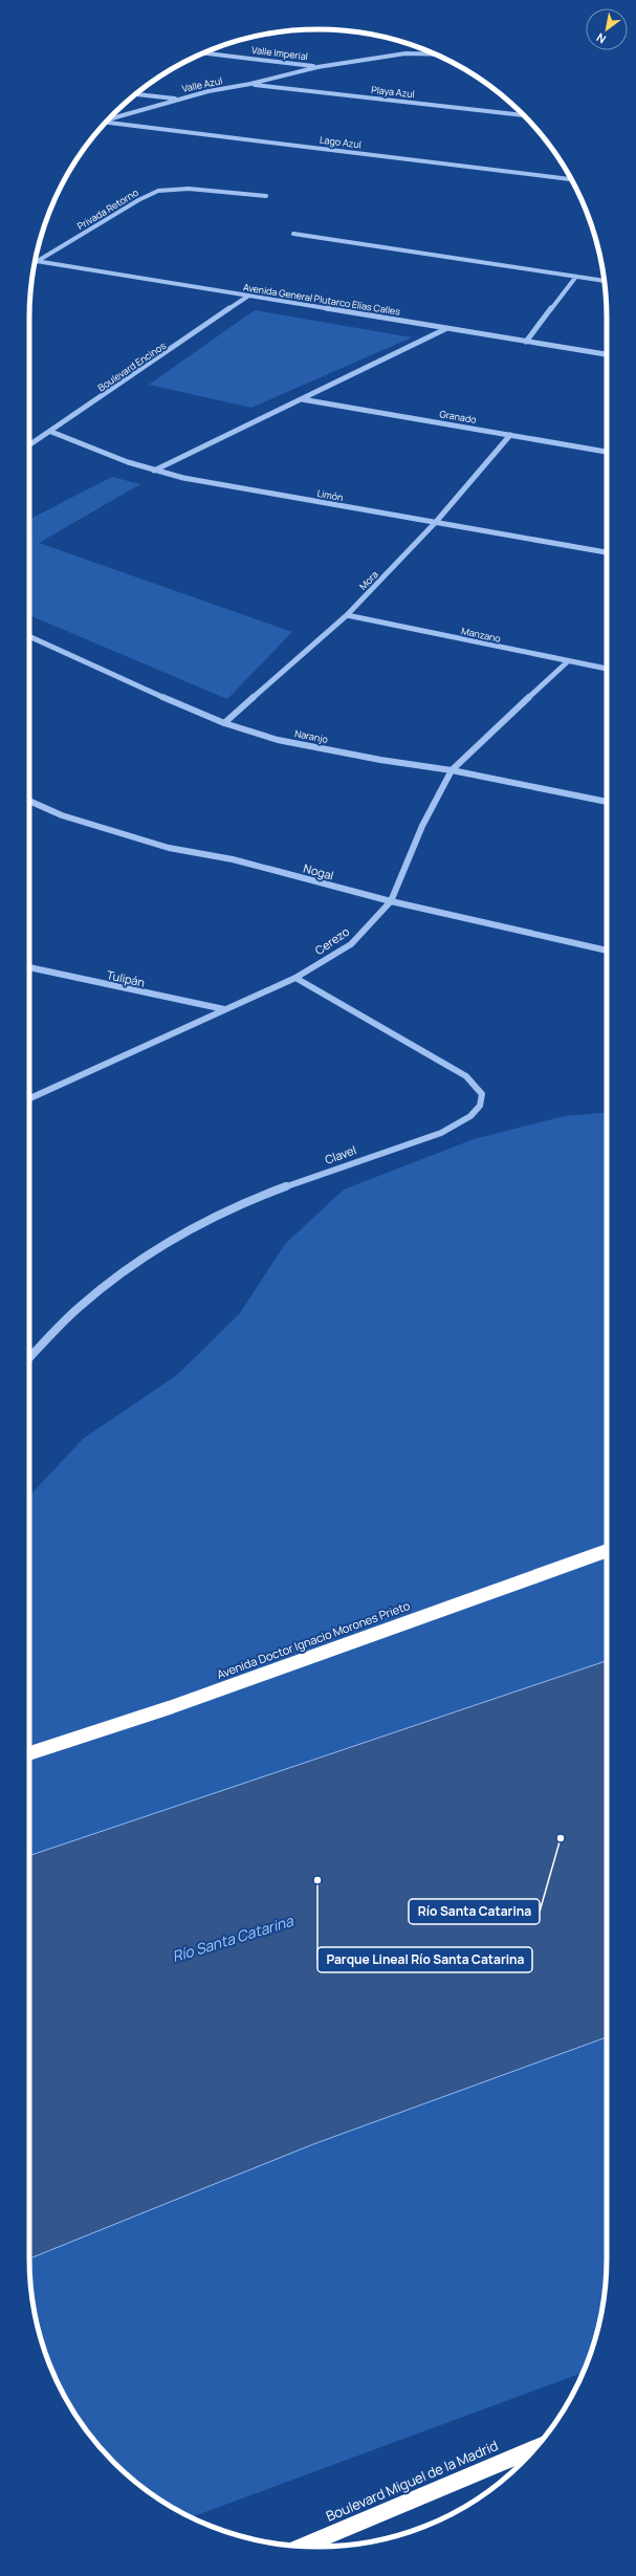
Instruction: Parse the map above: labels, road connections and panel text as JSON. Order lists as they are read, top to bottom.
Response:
{
  "streets": {
    "highway": ["Avenida Doctor Ignacio Morones Prieto", "Boulevard Miguel de la Madrid"],
    "street": [
      "Valle Imperial",
      "Valle Azul",
      "Playa Azul",
      "Lago Azul",
      "Privada Retorno",
      "Avenida General Plutarco Elías Calles",
      "Boulevard Encinos",
      "Granado",
      "Limón",
      "Mora",
      "Manzano",
      "Naranjo",
      "Nogal",
      "Cerezo",
      "Tulipán",
      "Clavel"
    ]
  },
  "crossings": [
    ["Valle Imperial", "Valle Azul"],
    ["Valle Azul", "Playa Azul"],
    ["Privada Retorno", "Avenida General Plutarco Elías Calles"],
    ["Avenida General Plutarco Elías Calles", "Boulevard Encinos"],
    ["Boulevard Encinos", "Limón"],
    ["Granado", "Mora"],
    ["Limón", "Mora"],
    ["Mora", "Manzano"],
    ["Mora", "Naranjo"],
    ["Manzano", "Cerezo"],
    ["Naranjo", "Cerezo"],
    ["Nogal", "Cerezo"],
    ["Cerezo", "Tulipán"],
    ["Cerezo", "Clavel"]
  ],
  "water": ["Río Santa Catarina"],
  "places": ["Río Santa Catarina", "Parque Lineal Río Santa Catarina"],
  "north": "bottom left"
}
